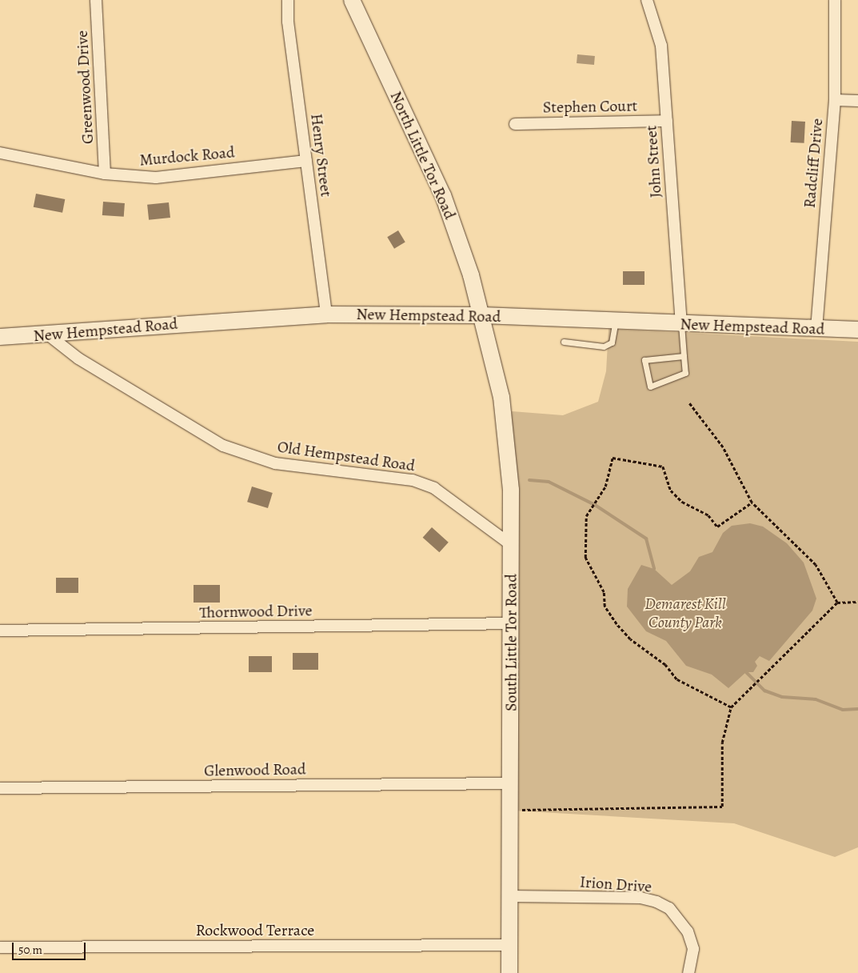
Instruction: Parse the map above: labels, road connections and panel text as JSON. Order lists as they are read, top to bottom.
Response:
{
  "streets": {
    "street": [
      "Greenwood Drive",
      "Stephen Court",
      "Henry Street",
      "North Little Tor Road",
      "Murdock Road",
      "John Street",
      "Radcliff Drive",
      "New Hempstead Road",
      "Old Hempstead Road",
      "Thornwood Drive",
      "South Little Tor Road",
      "Glenwood Road",
      "Irion Drive",
      "Rockwood Terrace"
    ]
  },
  "crossings": [
    ["Greenwood Drive", "Murdock Road"],
    ["Stephen Court", "John Street"],
    ["Henry Street", "Murdock Road"],
    ["Henry Street", "New Hempstead Road"],
    ["North Little Tor Road", "New Hempstead Road"],
    ["North Little Tor Road", "South Little Tor Road"],
    ["John Street", "New Hempstead Road"],
    ["Radcliff Drive", "New Hempstead Road"],
    ["New Hempstead Road", "Old Hempstead Road"],
    ["New Hempstead Road", "South Little Tor Road"],
    ["Old Hempstead Road", "South Little Tor Road"],
    ["Thornwood Drive", "South Little Tor Road"],
    ["South Little Tor Road", "Glenwood Road"],
    ["South Little Tor Road", "Irion Drive"],
    ["South Little Tor Road", "Rockwood Terrace"]
  ],
  "parks": ["Demarest Kill County Park"],
  "scale_bar": "50 m"
}
